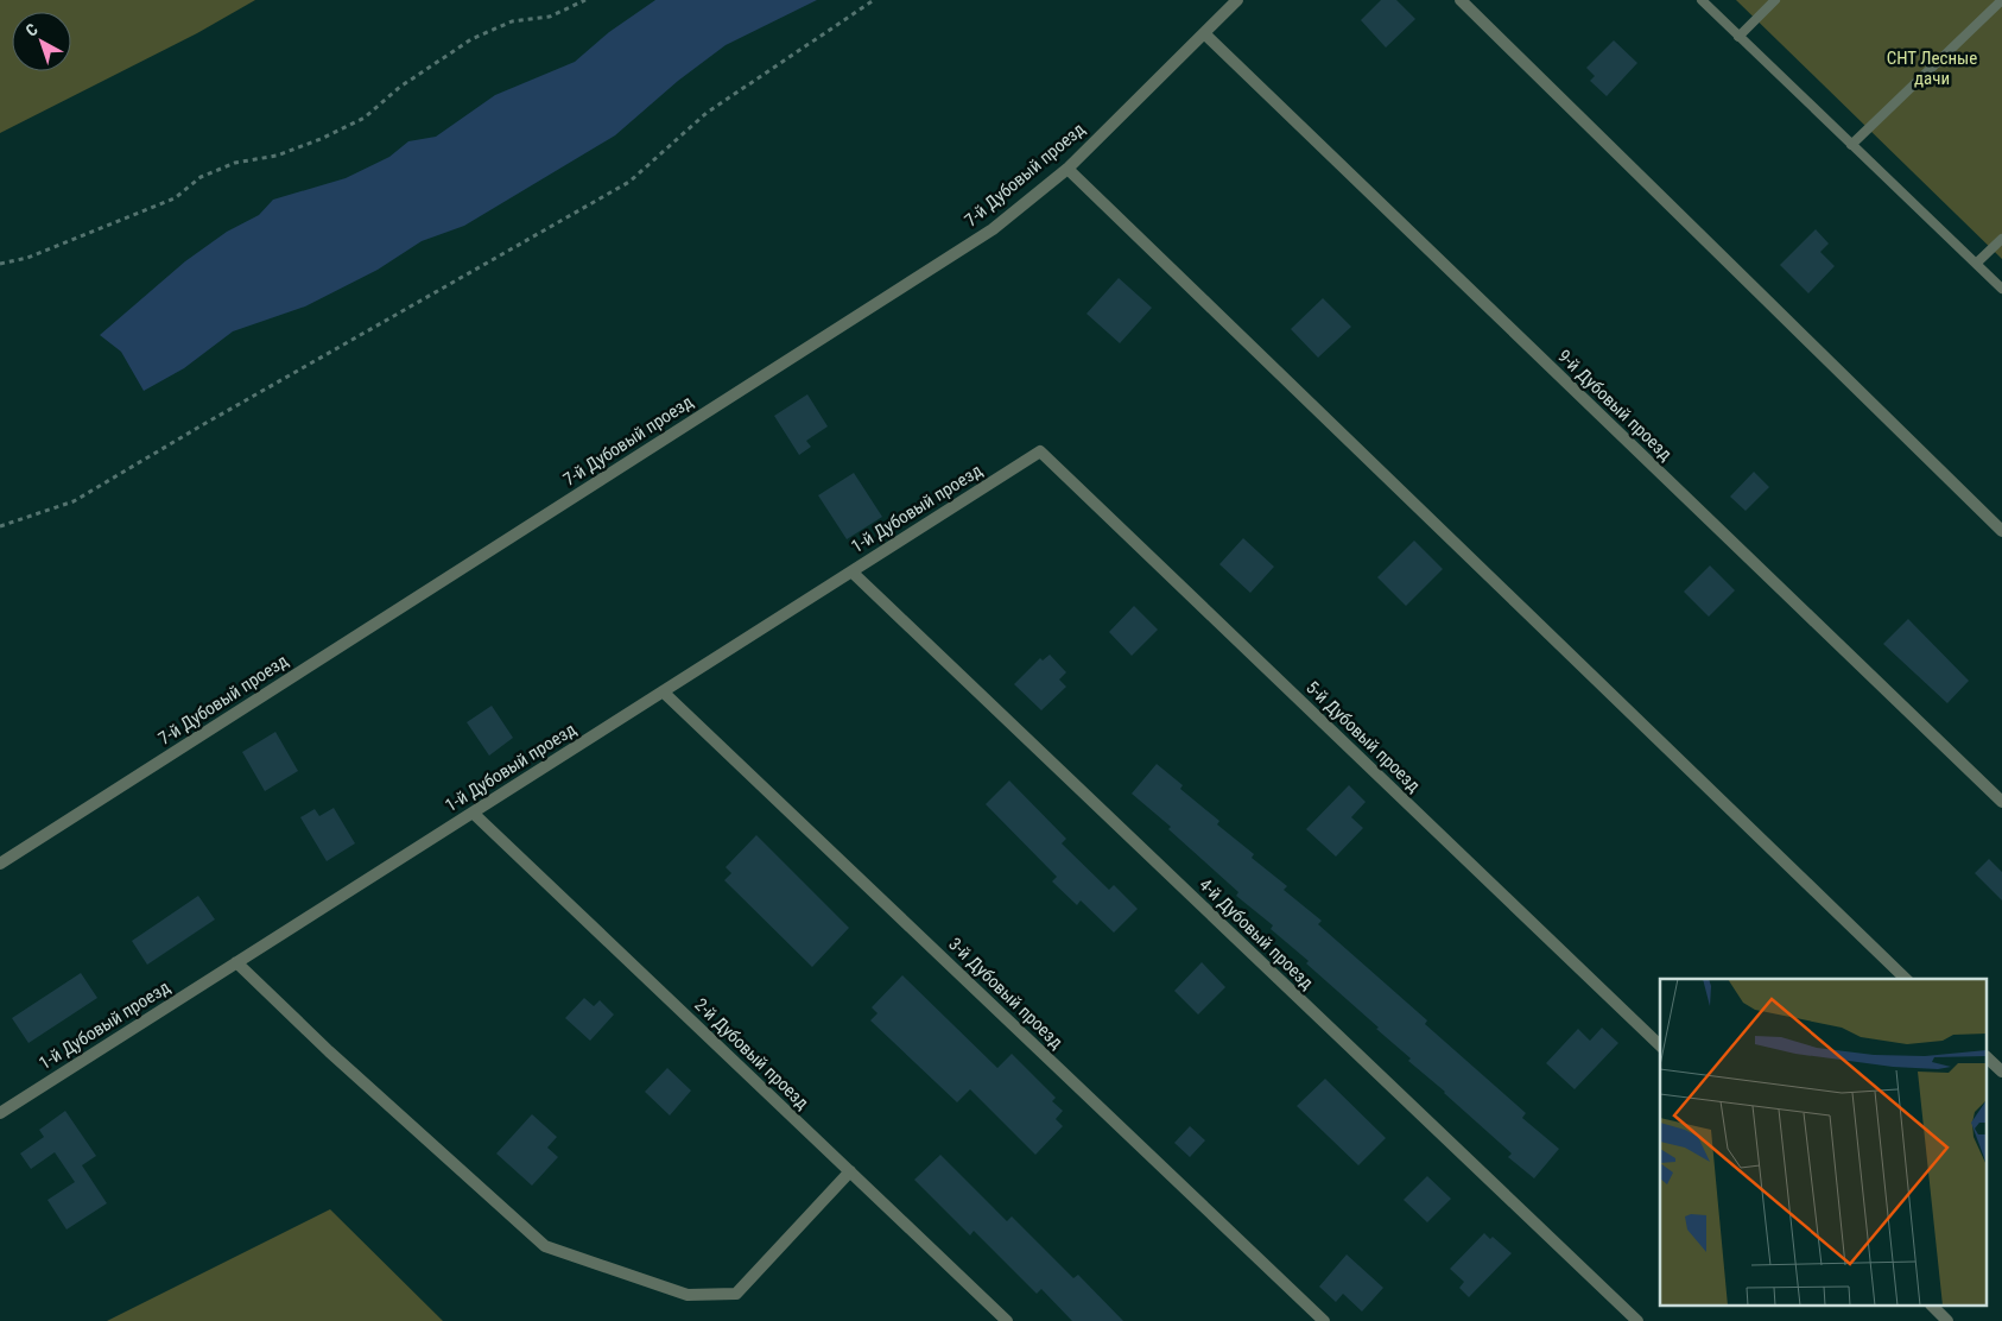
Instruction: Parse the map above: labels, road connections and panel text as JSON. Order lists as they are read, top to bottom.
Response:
{
  "streets": {
    "street": [
      "7-й Дубовый проезд",
      "9-й Дубовый проезд",
      "1-й Дубовый проезд",
      "5-й Дубовый проезд",
      "4-й Дубовый проезд",
      "3-й Дубовый проезд",
      "2-й Дубовый проезд"
    ]
  },
  "crossings": [
    ["7-й Дубовый проезд", "9-й Дубовый проезд"],
    ["1-й Дубовый проезд", "5-й Дубовый проезд"],
    ["1-й Дубовый проезд", "4-й Дубовый проезд"],
    ["1-й Дубовый проезд", "3-й Дубовый проезд"],
    ["1-й Дубовый проезд", "2-й Дубовый проезд"]
  ],
  "parks": ["СНТ Лесные дачи"],
  "north": "top left"
}
